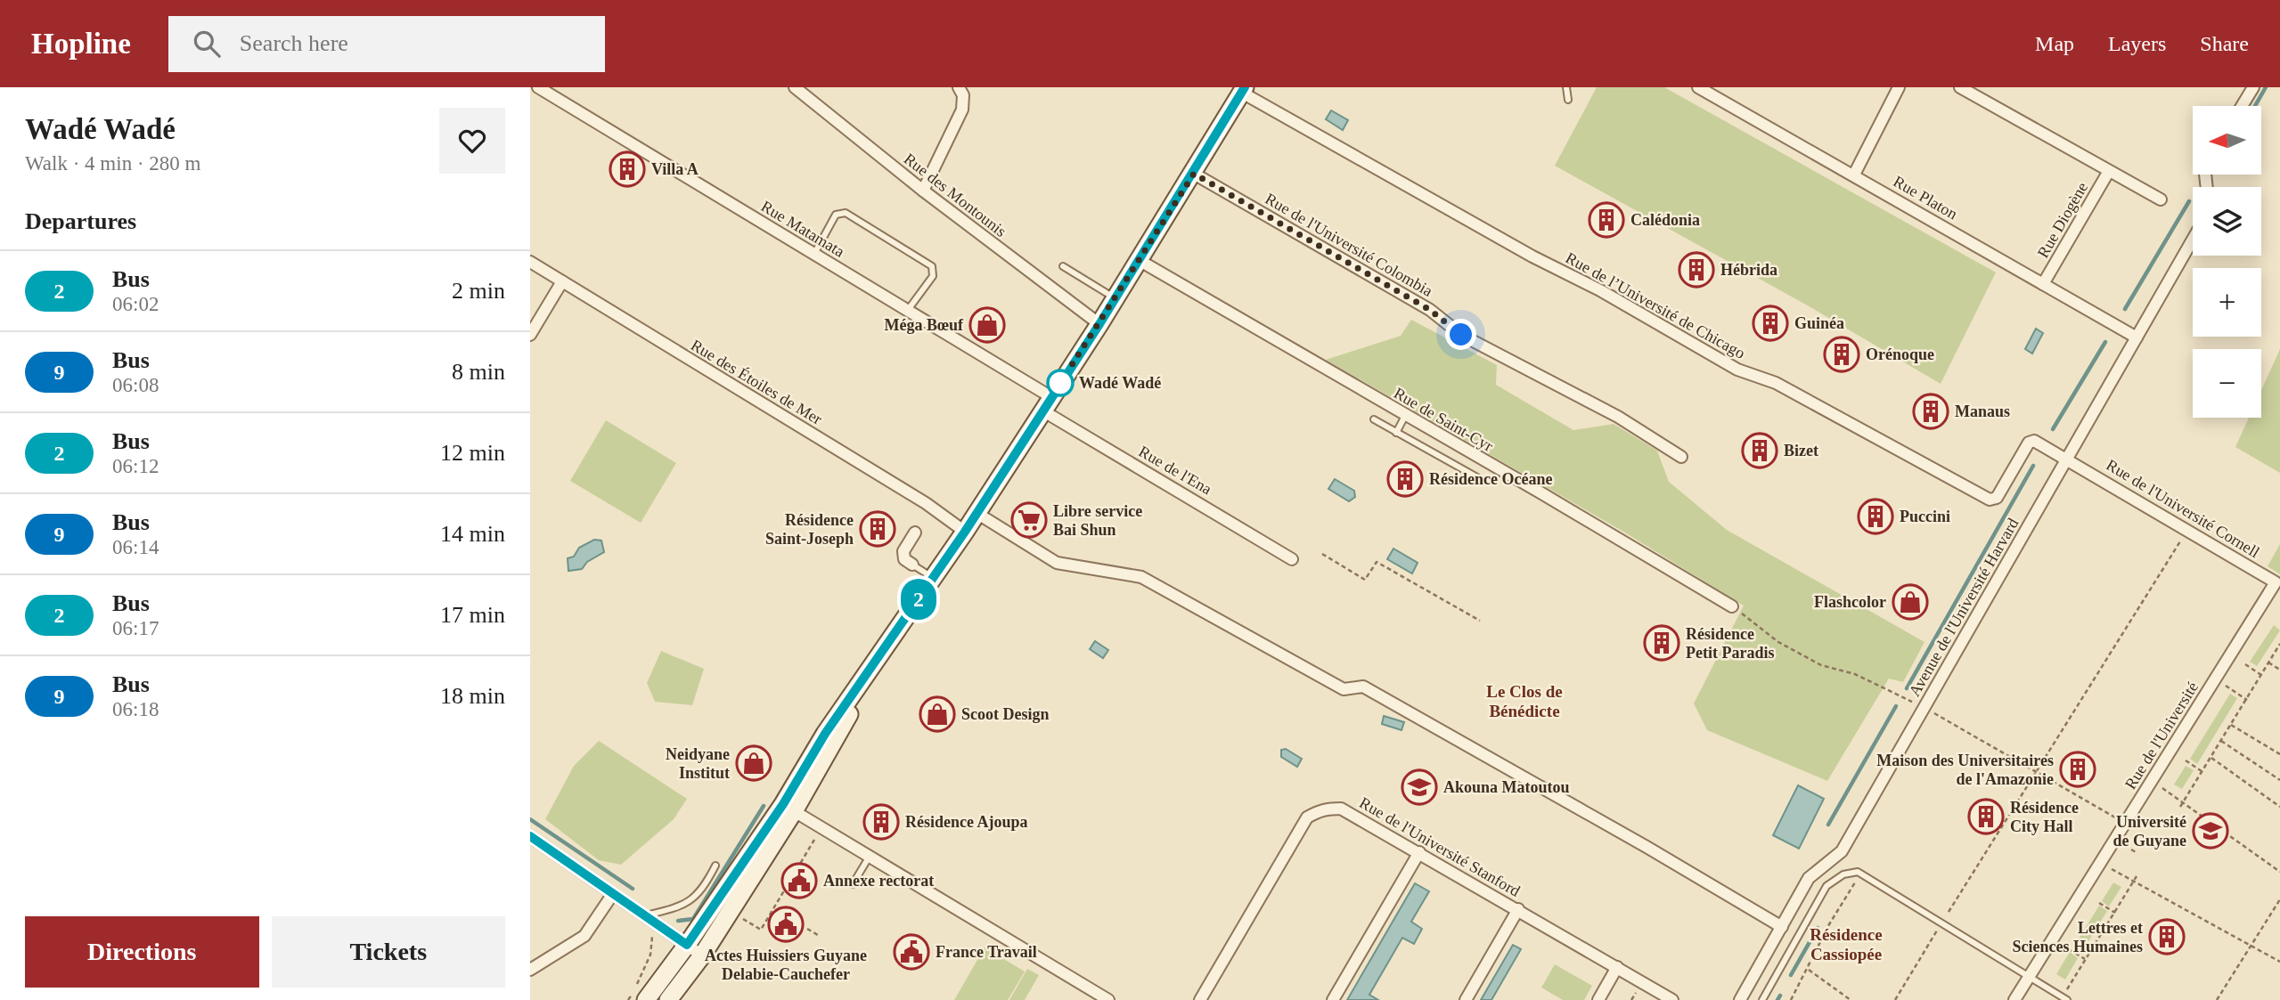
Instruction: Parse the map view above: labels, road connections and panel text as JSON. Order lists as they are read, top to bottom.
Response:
{
  "streets": {
    "street": [
      "Rue des Montounis",
      "Rue Platon",
      "Rue Diogène",
      "Rue Matamata",
      "Rue de l'Université Colombia",
      "Rue de l’Université de Chicago",
      "Rue des Étoiles de Mer",
      "Rue de Saint-Cyr",
      "Rue de l'Ena",
      "Rue de l'Université Cornell",
      "Avenue de l'Université Harvard",
      "Rue de l'Université",
      "Rue de l'Université Stanford"
    ]
  },
  "crossings": [
    ["Rue Platon", "Rue Diogène"],
    ["Rue Platon", "Avenue de l'Université Harvard"],
    ["Rue Matamata", "Rue de l'Ena"],
    ["Rue de l’Université de Chicago", "Rue de l'Université Cornell"],
    ["Rue de l’Université de Chicago", "Avenue de l'Université Harvard"],
    ["Rue de l'Université Cornell", "Avenue de l'Université Harvard"],
    ["Rue de l'Université Cornell", "Rue de l'Université"]
  ],
  "districts": ["Le Clos de Bénédicte", "Résidence Cassiopée"],
  "places": {
    "building": [
      "Villa A",
      "Calédonia",
      "Hébrida",
      "Guinéa",
      "Orénoque",
      "Manaus",
      "Bizet",
      "Résidence Océane",
      "Puccini",
      "Résidence Saint-Joseph",
      "Résidence Petit Paradis",
      "Maison des Universitaires de l'Amazonie",
      "Résidence City Hall",
      "Résidence Ajoupa",
      "Lettres et Sciences Humaines"
    ],
    "shop": [
      "Méga Bœuf",
      "Flashcolor",
      "Scoot Design",
      "Neidyane Institut"
    ],
    "other": ["Wadé Wadé"],
    "supermarket": ["Libre service Bai Shun"],
    "school or university": ["Akouna Matoutou", "Université de Guyane"],
    "public building": ["Annexe rectorat", "Actes Huissiers Guyane Delabie-Cauchefer", "France Travail"]
  },
  "lines": ["bus line 2"],
  "north": "left",
  "page": {
    "header": "Hopline",
    "search": "Search here",
    "nav": ["Map", "Layers", "Share"],
    "heading": [
      ["Wadé Wadé", "Walk · 4 min · 280 m"],
      "Departures"
    ],
    "on_map": "2",
    "map_buttons": ["+", "−"],
    "list": [
      {
        "mark": "2",
        "name": "Bus",
        "note": "06:02",
        "value": "2 min"
      },
      {
        "mark": "9",
        "name": "Bus",
        "note": "06:08",
        "value": "8 min"
      },
      {
        "mark": "2",
        "name": "Bus",
        "note": "06:12",
        "value": "12 min"
      },
      {
        "mark": "9",
        "name": "Bus",
        "note": "06:14",
        "value": "14 min"
      },
      {
        "mark": "2",
        "name": "Bus",
        "note": "06:17",
        "value": "17 min"
      },
      {
        "mark": "9",
        "name": "Bus",
        "note": "06:18",
        "value": "18 min"
      }
    ],
    "buttons": ["Directions", "Tickets"]
  }
}
